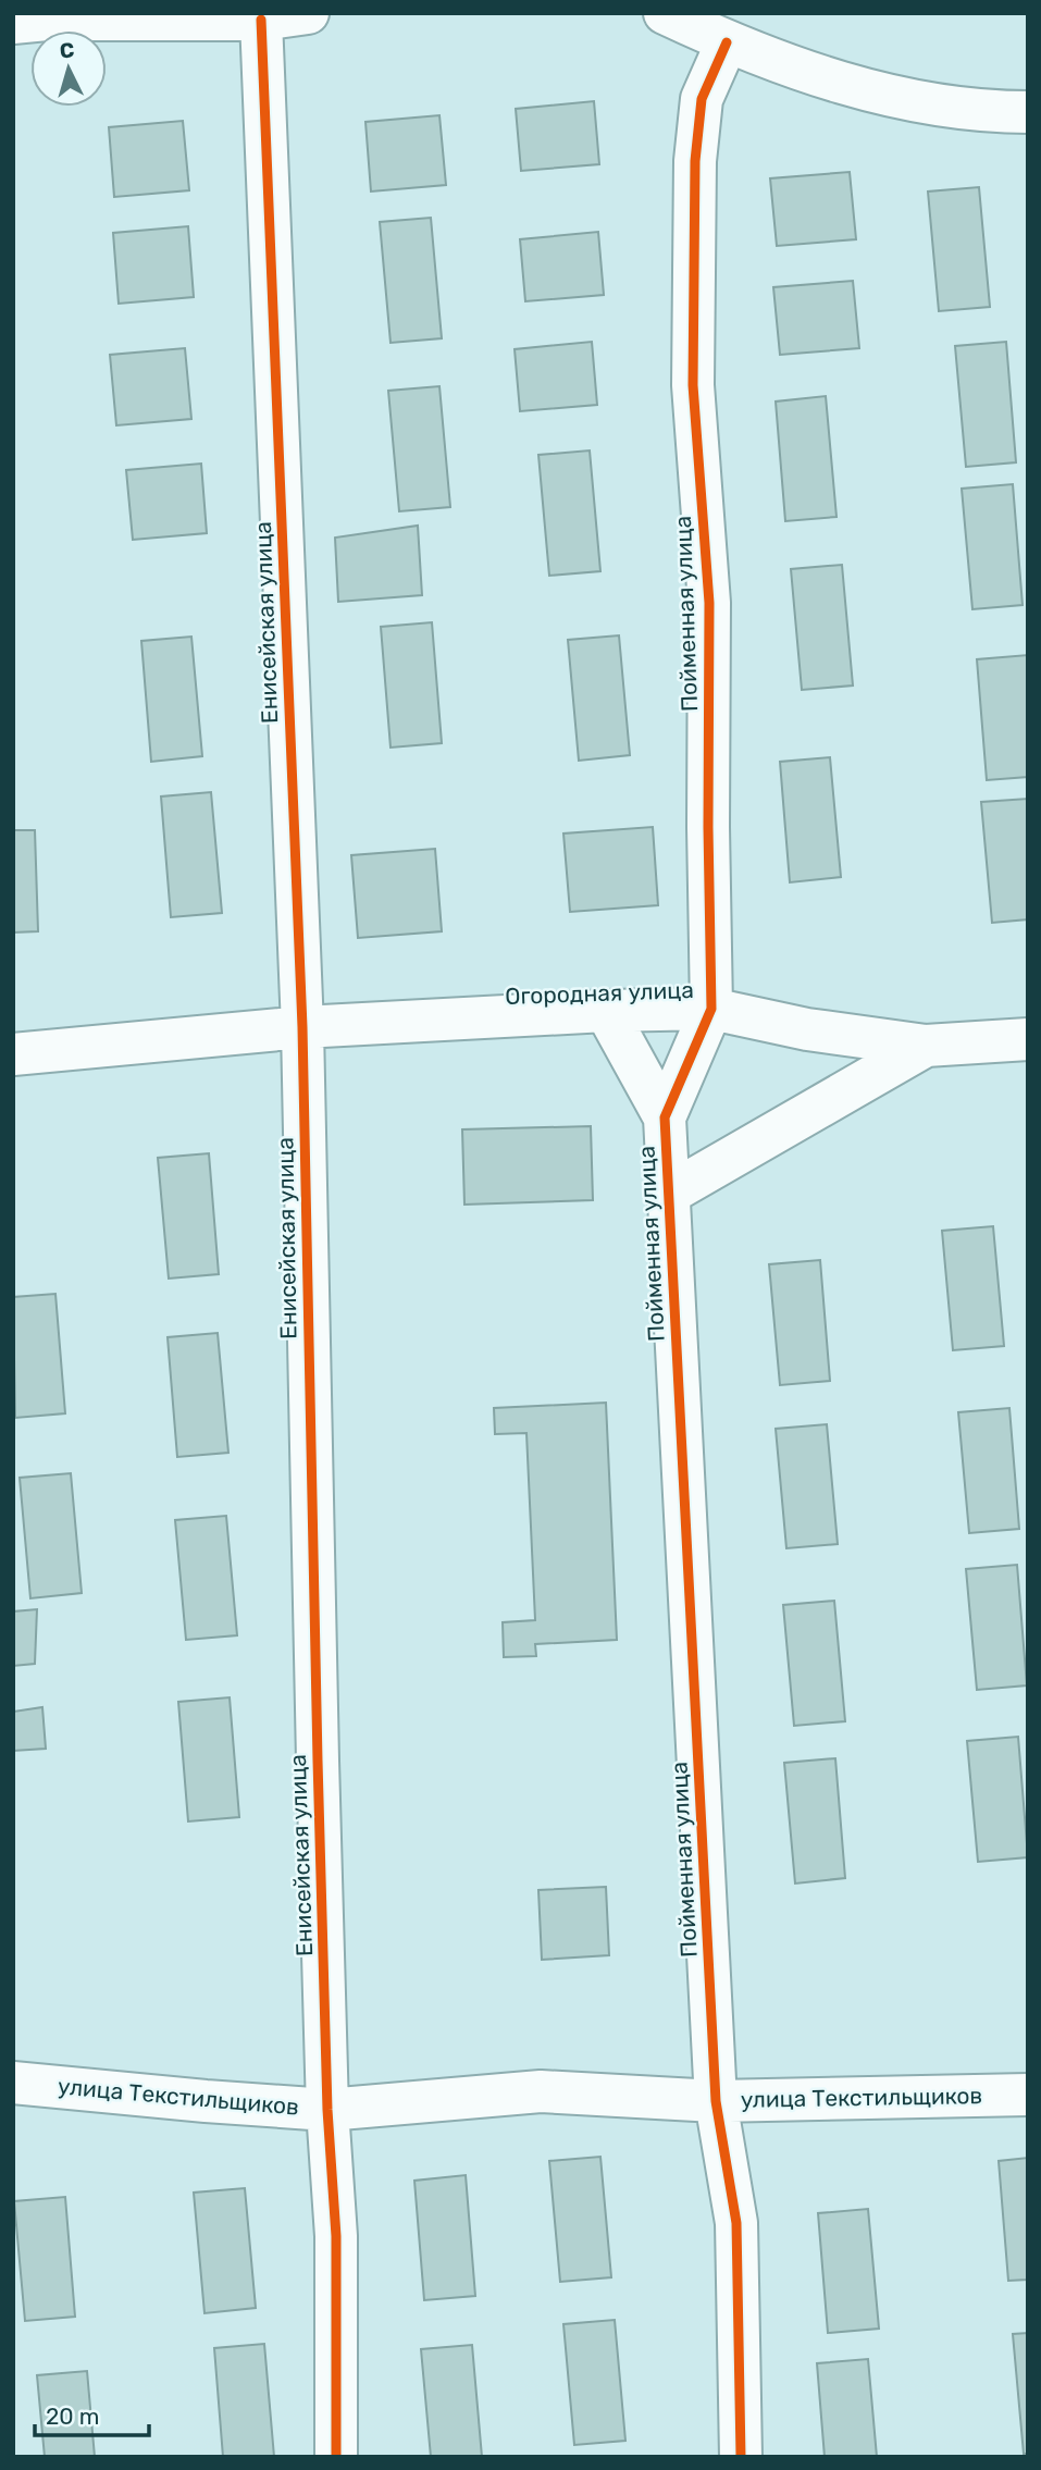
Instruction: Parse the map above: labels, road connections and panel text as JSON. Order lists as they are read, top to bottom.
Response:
{
  "streets": {
    "street": [
      "Пойменная улица",
      "Енисейская улица",
      "Огородная улица",
      "улица Текстильщиков"
    ]
  },
  "crossings": [
    ["Пойменная улица", "Огородная улица"],
    ["Пойменная улица", "улица Текстильщиков"],
    ["Енисейская улица", "Огородная улица"],
    ["Енисейская улица", "улица Текстильщиков"]
  ],
  "scale_bar": "20 m",
  "north": "top"
}
